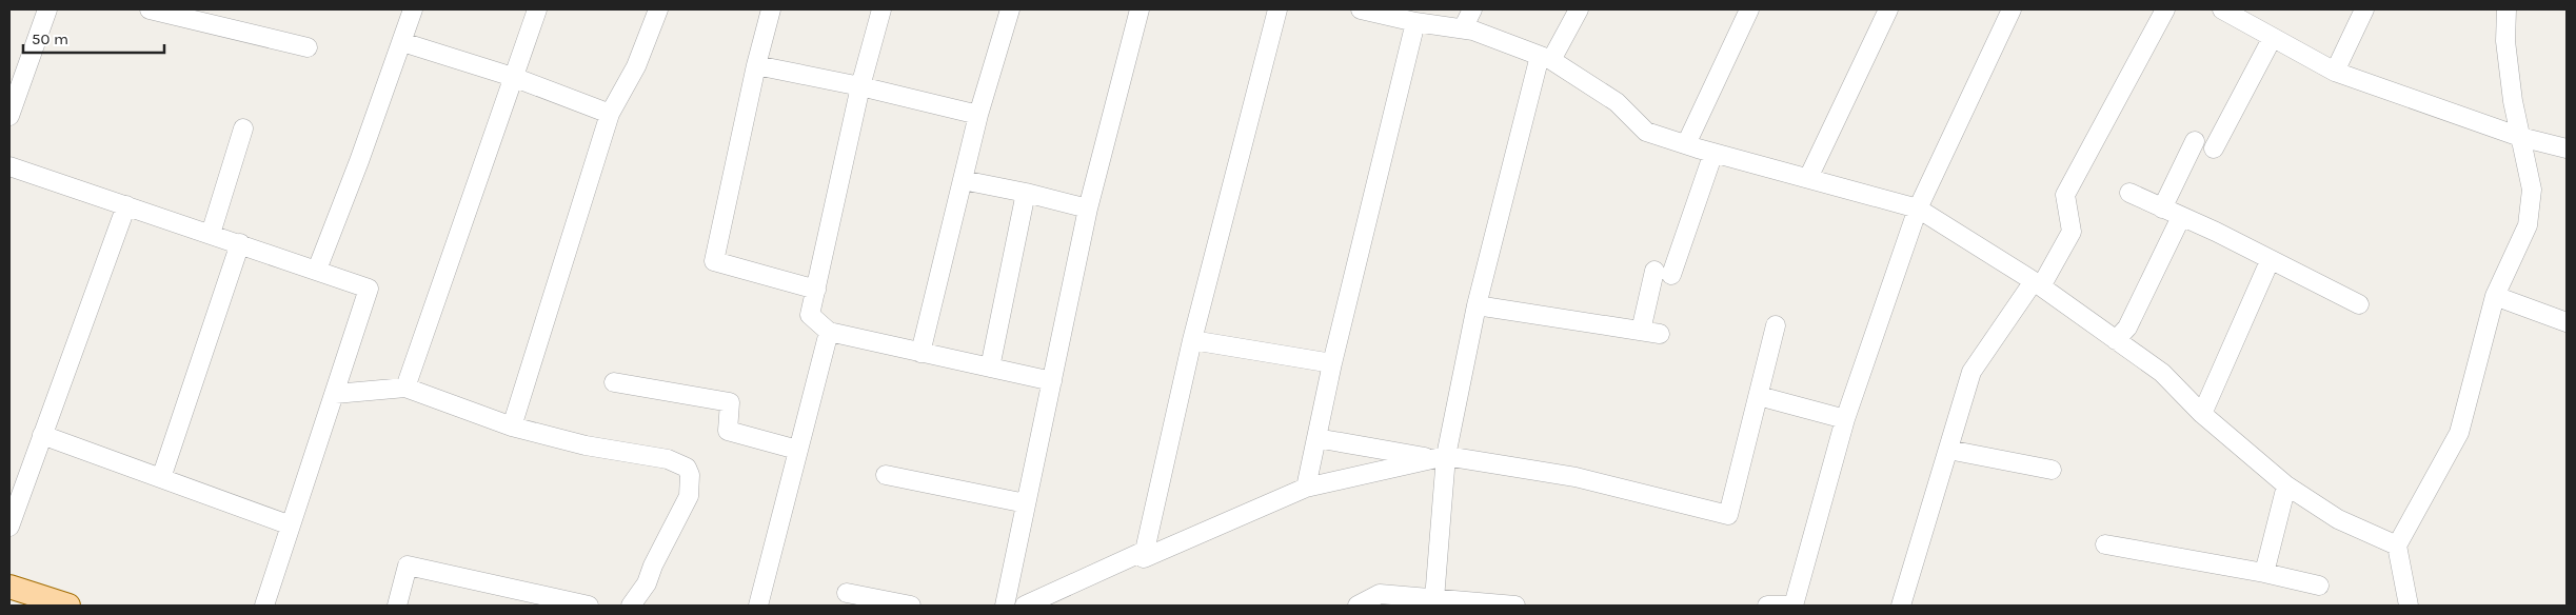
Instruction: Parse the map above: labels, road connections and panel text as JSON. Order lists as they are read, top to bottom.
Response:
{
  "scale_bar": "50 m"
}
